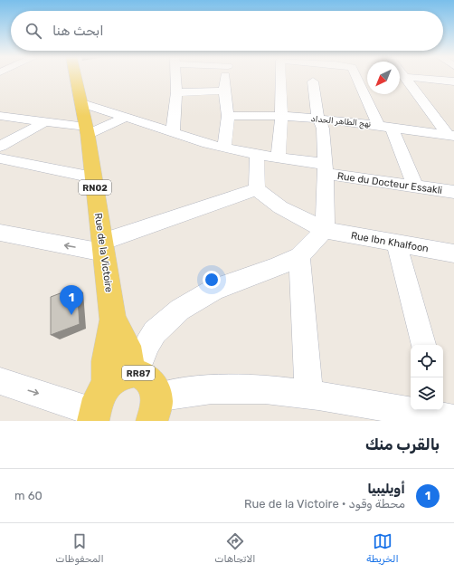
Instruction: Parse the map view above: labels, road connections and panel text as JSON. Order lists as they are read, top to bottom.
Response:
{
  "streets": {
    "main road": ["RN02", "Rue de la Victoire", "RR87"],
    "street": ["نهج الطاهر الحداد", "Rue du Docteur Essakli", "Rue Ibn Khalfoon"]
  },
  "crossings": [
    ["Rue du Docteur Essakli", "Rue de la Victoire"],
    ["Rue de la Victoire", "RR87"]
  ],
  "north": "bottom left",
  "page": {
    "search": "ابحث هنا",
    "pins": "1",
    "heading": "بالقرب منك",
    "list": [
      {
        "mark": "1",
        "name": "أويليبيا",
        "note": "محطة وقود · Rue de la Victoire",
        "value": "60 m"
      }
    ],
    "nav": ["الخريطة", "الاتجاهات", "المحفوظات"]
  }
}
